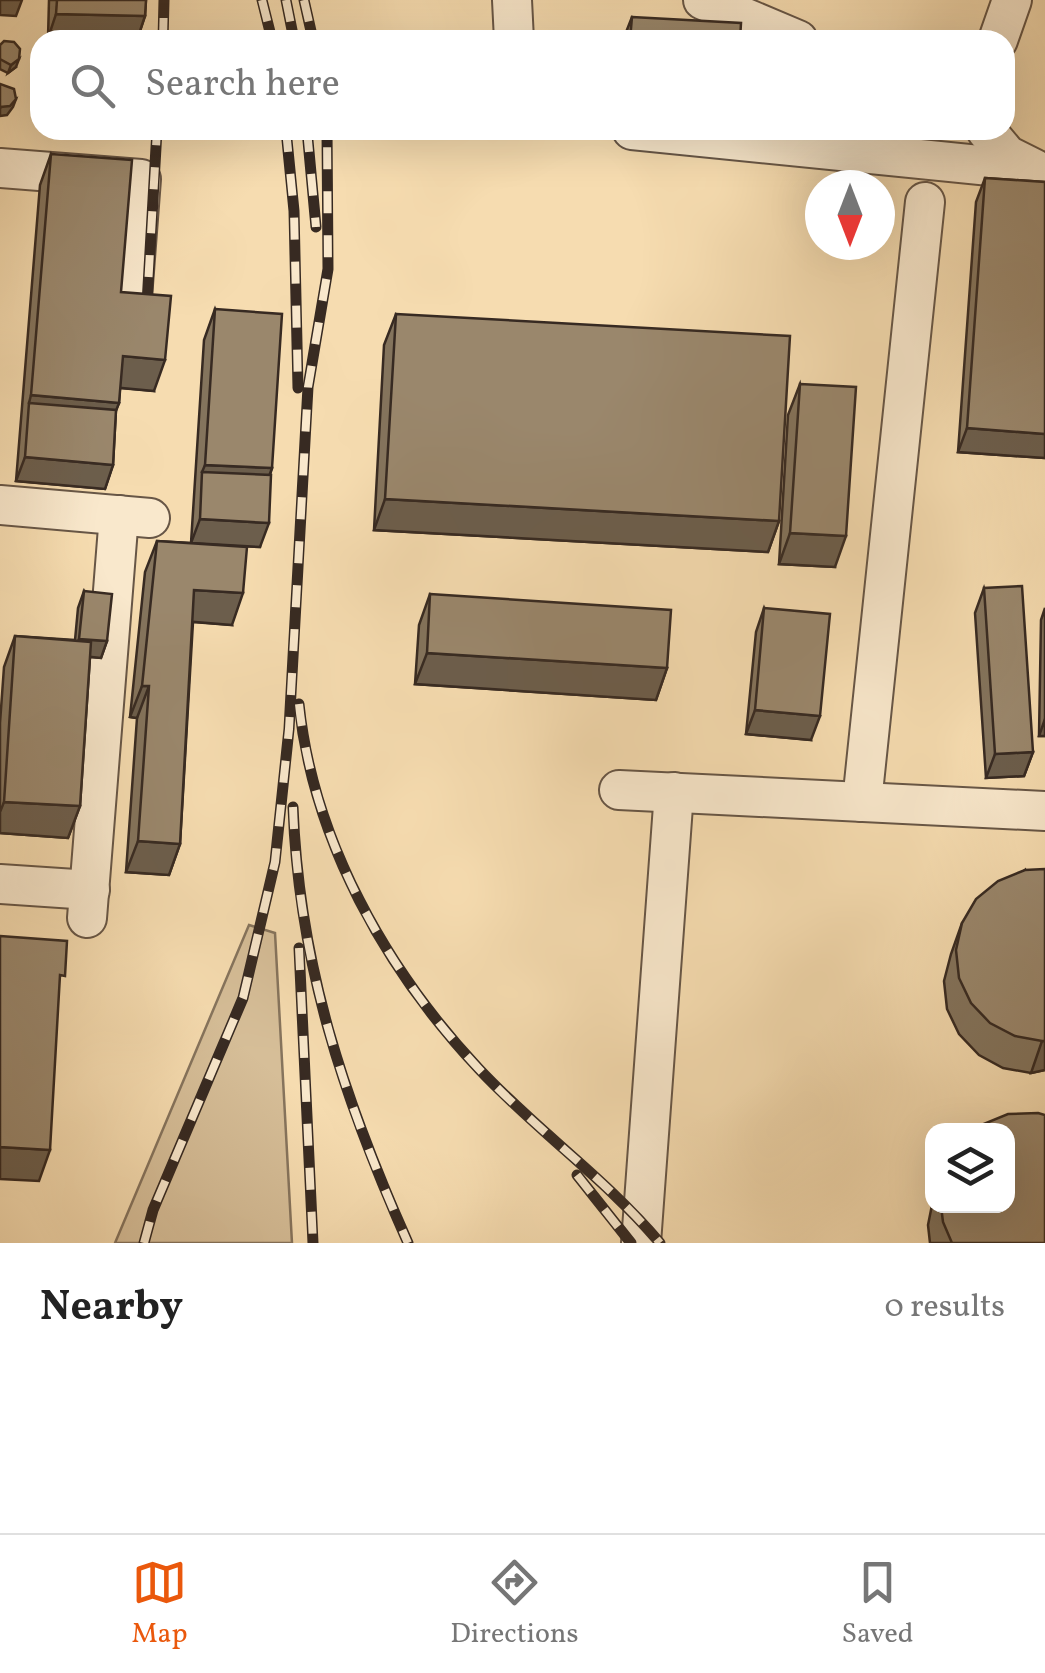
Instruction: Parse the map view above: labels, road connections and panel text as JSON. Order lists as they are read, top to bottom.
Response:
{
  "north": "bottom",
  "page": {
    "search": "Search here",
    "heading": ["Nearby", "0 results"],
    "nav": ["Map", "Directions", "Saved"]
  }
}
